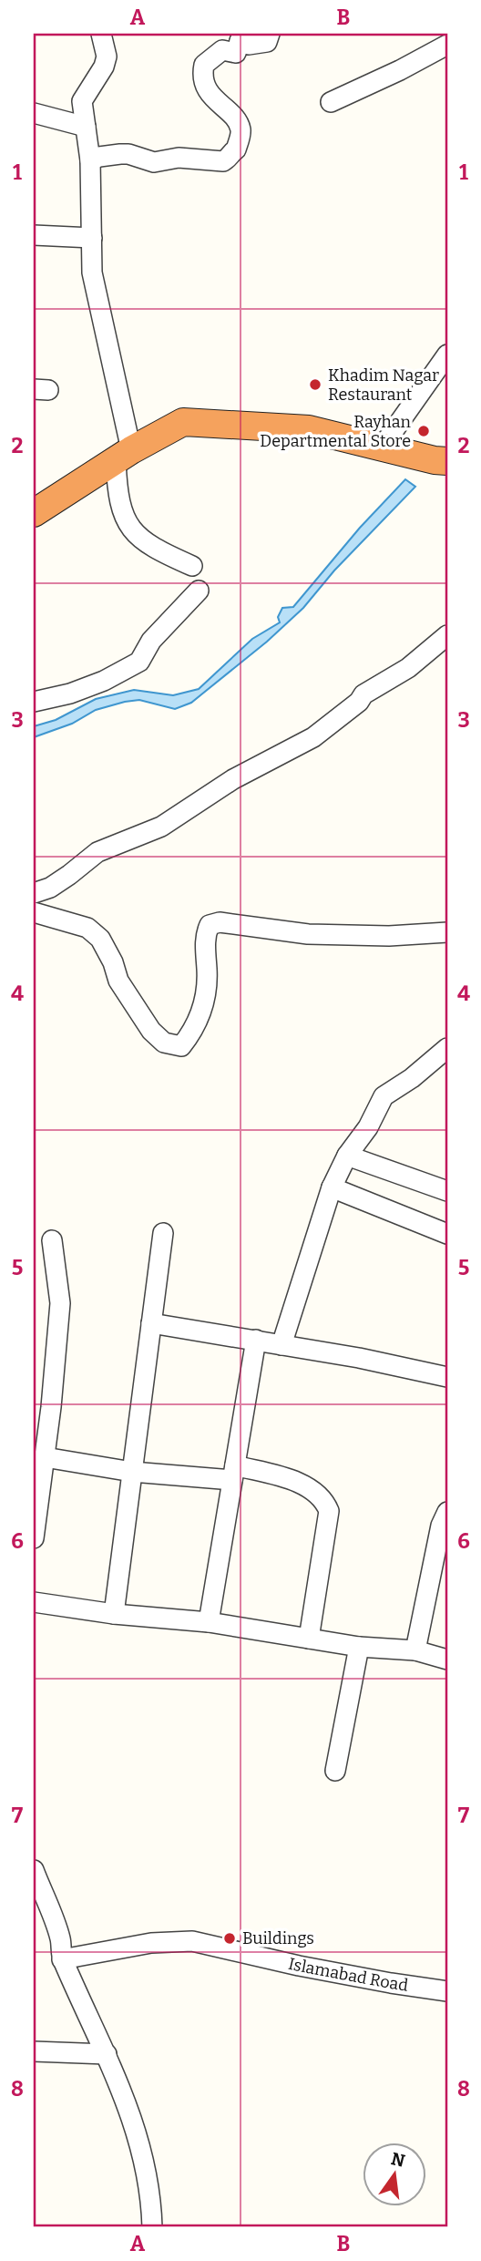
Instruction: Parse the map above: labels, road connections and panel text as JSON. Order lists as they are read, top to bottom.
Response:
{
  "streets": {
    "street": ["Islamabad Road"]
  },
  "places": ["Khadim Nagar Restaurant", "Rayhan Departmental Store", "Buildings"],
  "north": "top",
  "grid": {
    "columns": ["A", "B"],
    "rows": [
      "1",
      "2",
      "3",
      "4",
      "5",
      "6",
      "7",
      "8"
    ]
  }
}
